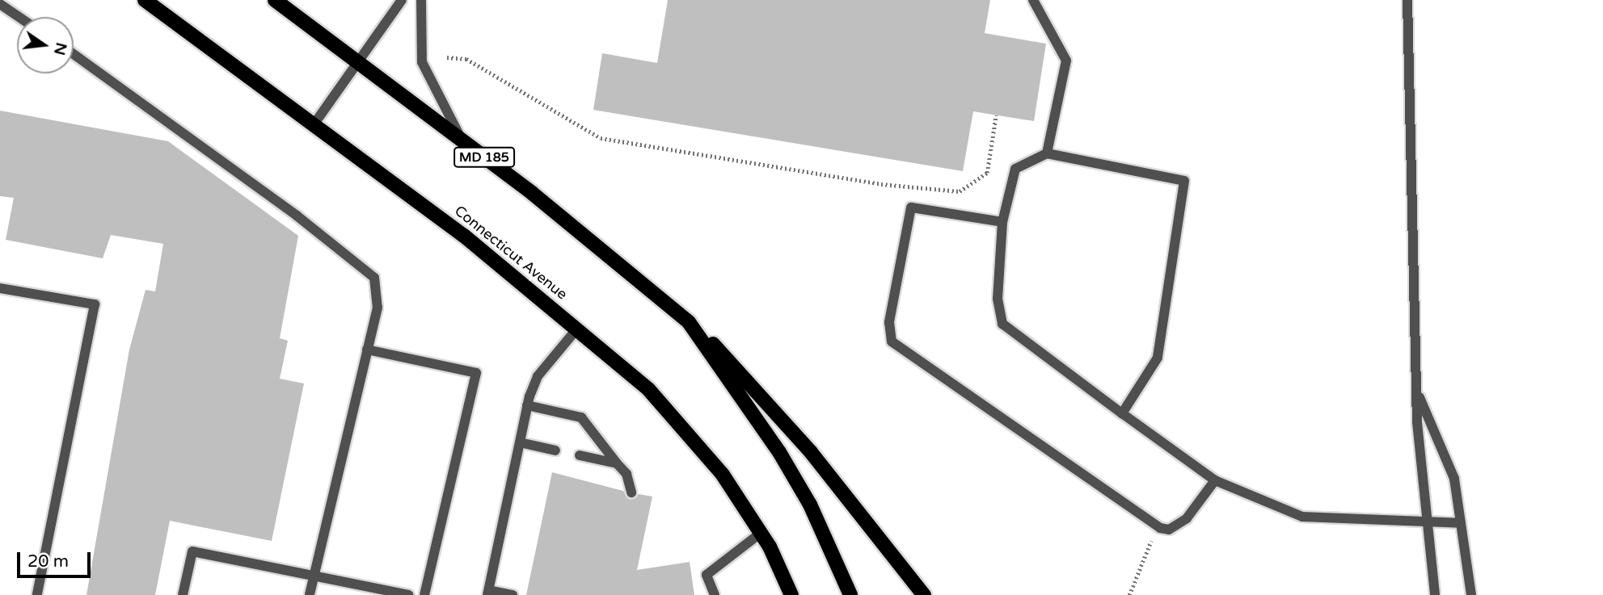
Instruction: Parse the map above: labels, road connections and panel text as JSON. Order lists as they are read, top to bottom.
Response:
{
  "streets": {
    "main road": ["MD 185", "Connecticut Avenue"]
  },
  "scale_bar": "20 m",
  "north": "right"
}
